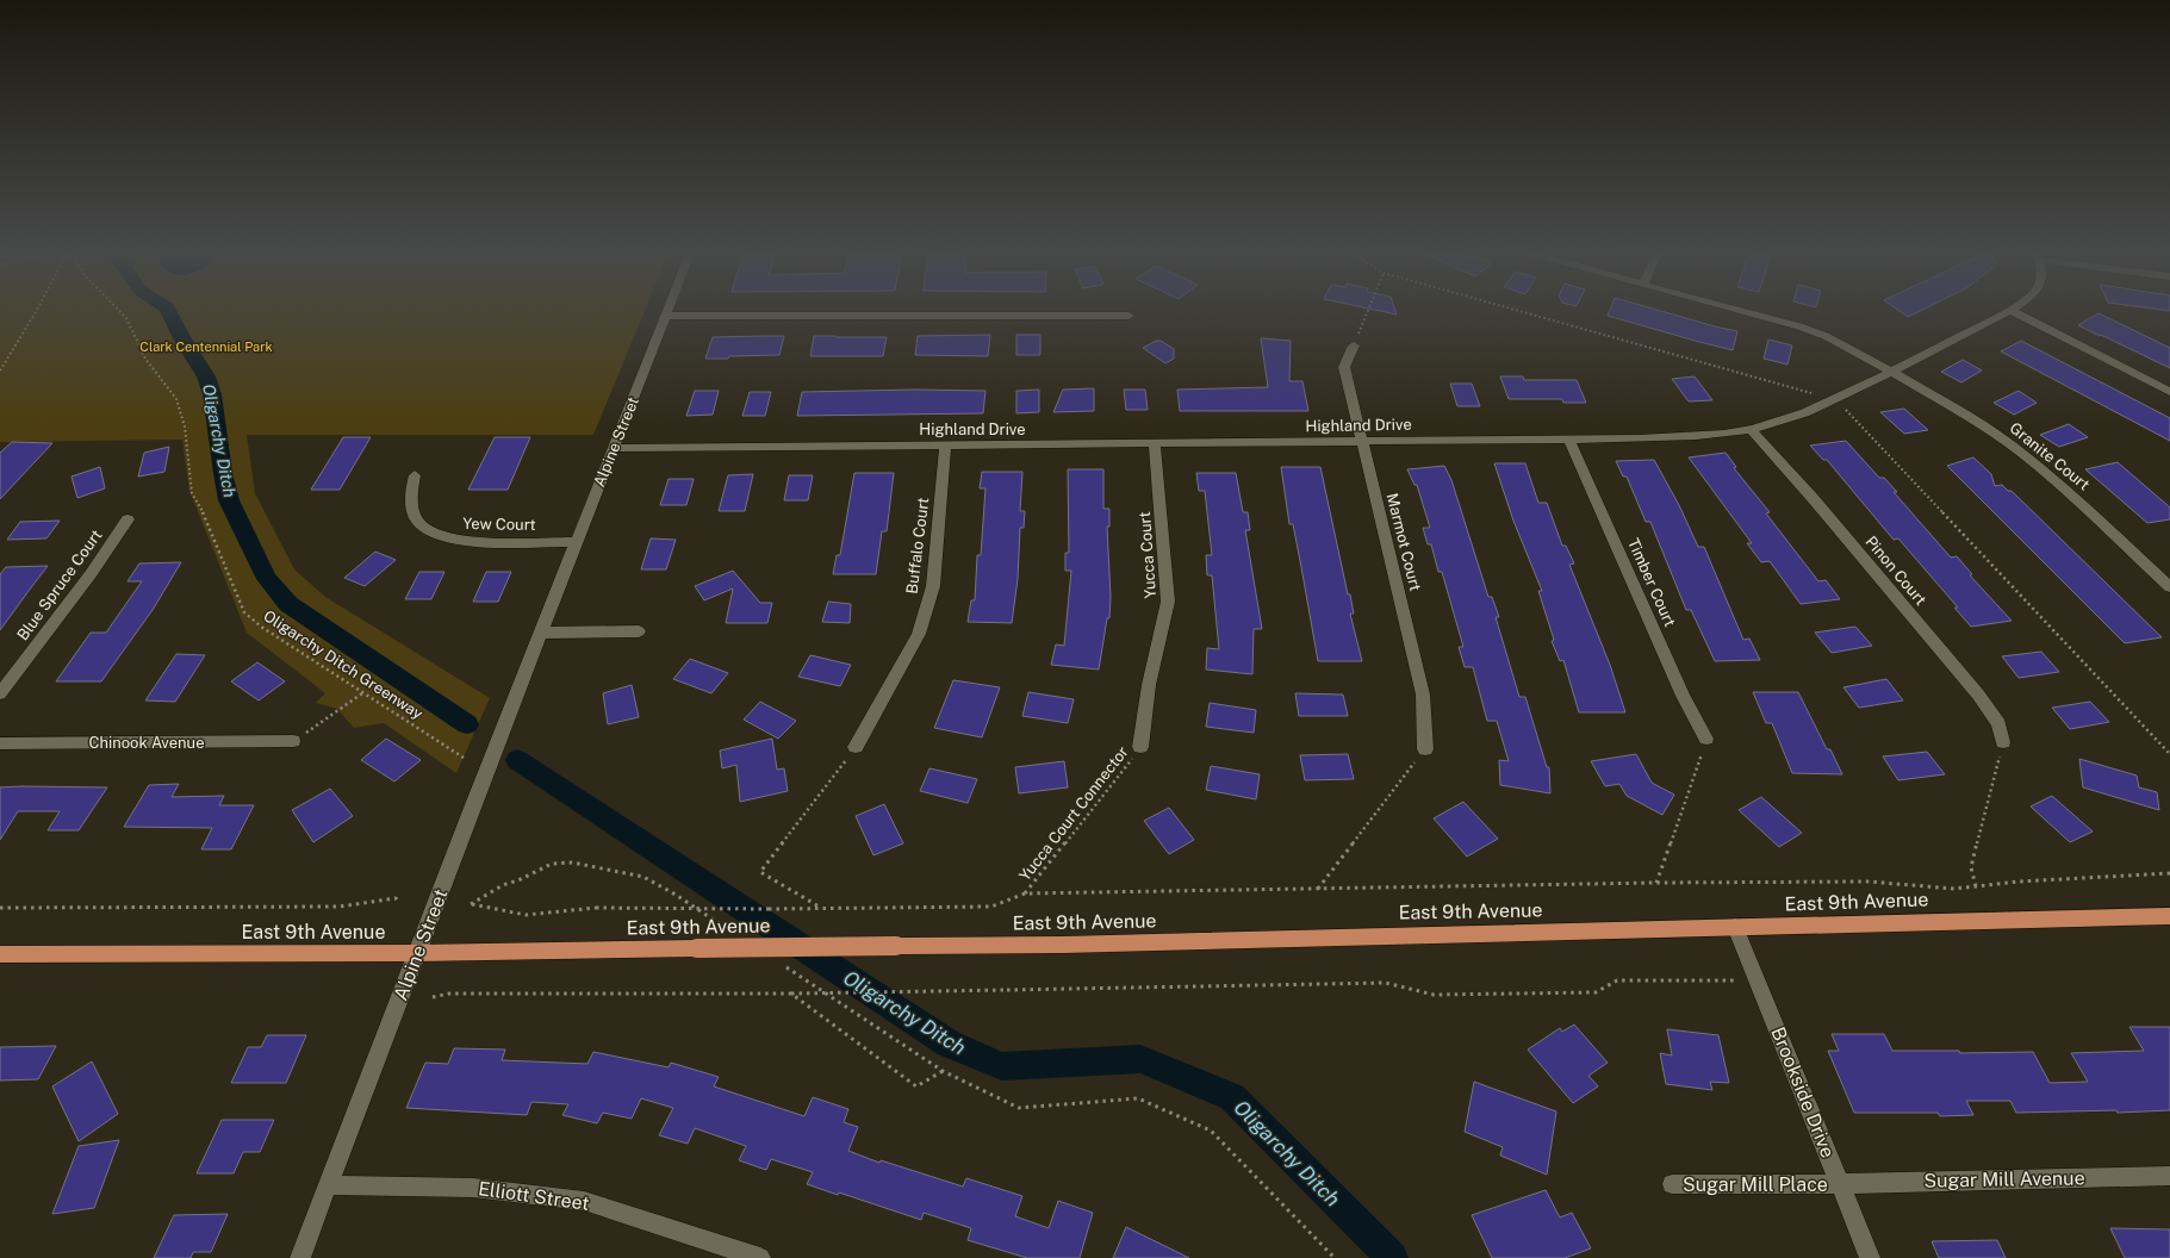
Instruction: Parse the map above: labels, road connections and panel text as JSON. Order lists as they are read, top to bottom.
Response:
{
  "streets": {
    "main road": ["East 9th Avenue"],
    "street": [
      "Highland Drive",
      "Alpine Street",
      "Granite Court",
      "Yew Court",
      "Marmot Court",
      "Buffalo Court",
      "Yucca Court",
      "Pinon Court",
      "Timber Court",
      "Blue Spruce Court",
      "Chinook Avenue",
      "Brookside Drive",
      "Sugar Mill Avenue",
      "Sugar Mill Place",
      "Elliott Street"
    ],
    "path": ["Oligarchy Ditch Greenway", "Yucca Court Connector"]
  },
  "crossings": [
    ["Highland Drive", "Alpine Street"],
    ["Highland Drive", "Granite Court"],
    ["Highland Drive", "Marmot Court"],
    ["Highland Drive", "Buffalo Court"],
    ["Highland Drive", "Yucca Court"],
    ["Highland Drive", "Pinon Court"],
    ["Highland Drive", "Timber Court"],
    ["Alpine Street", "Yew Court"],
    ["Alpine Street", "East 9th Avenue"],
    ["Alpine Street", "Elliott Street"],
    ["Yucca Court", "Yucca Court Connector"],
    ["East 9th Avenue", "Brookside Drive"],
    ["Brookside Drive", "Sugar Mill Avenue"],
    ["Brookside Drive", "Sugar Mill Place"],
    ["Sugar Mill Avenue", "Sugar Mill Place"]
  ],
  "water": ["Oligarchy Ditch"],
  "parks": ["Clark Centennial Park"]
}
